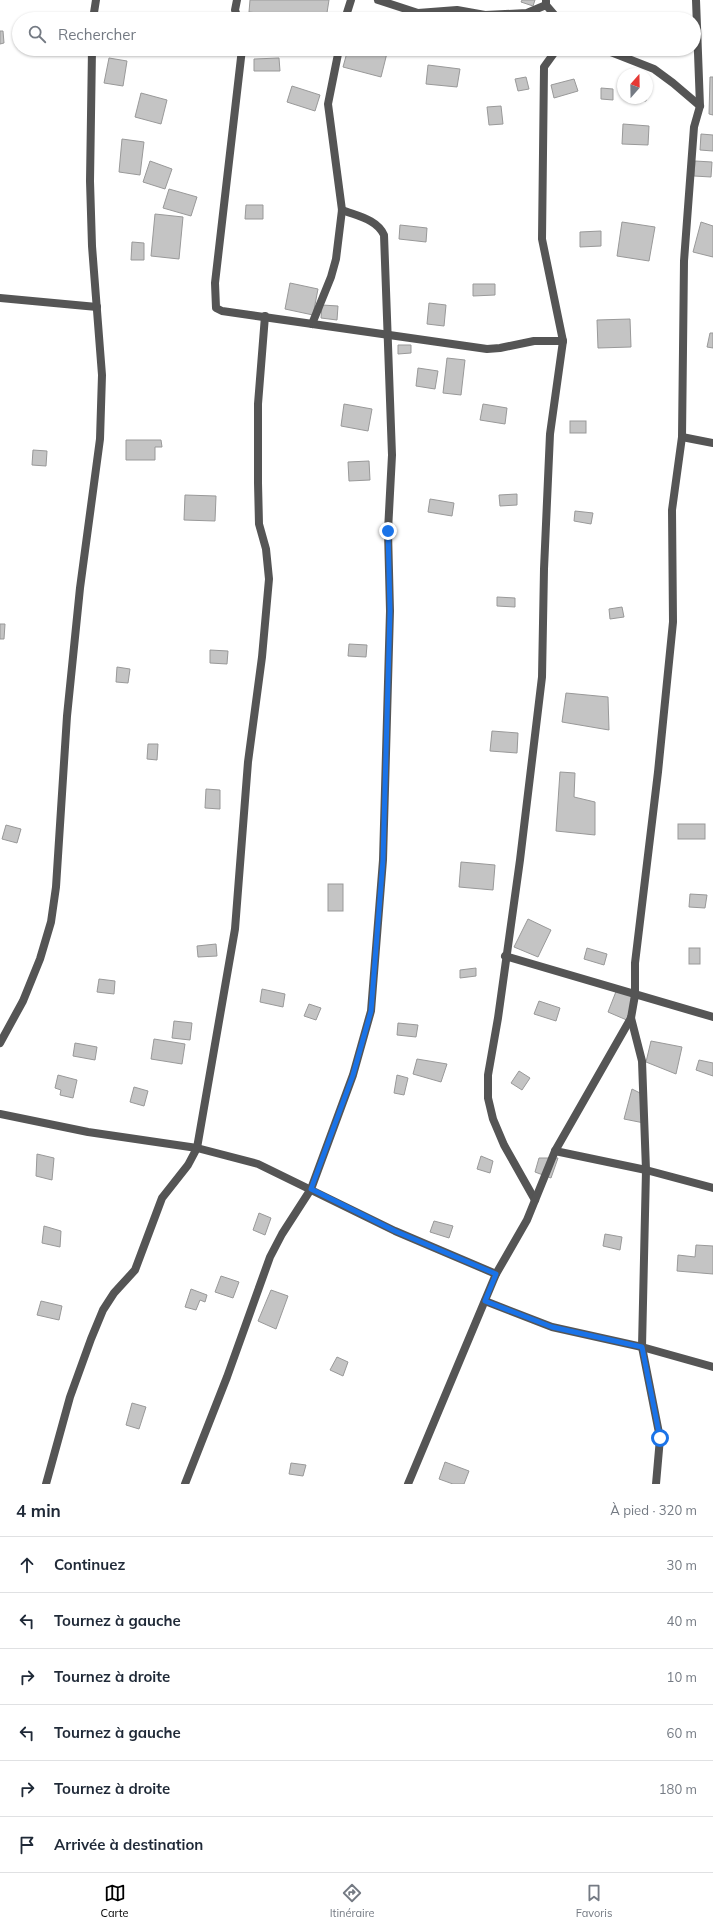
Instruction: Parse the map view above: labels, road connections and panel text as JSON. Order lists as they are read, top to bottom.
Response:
{
  "north": "top",
  "page": {
    "search": "Rechercher",
    "heading": ["4 min", "À pied · 320 m"],
    "list": [
      ["Continuez", "30 m"],
      ["Tournez à gauche", "40 m"],
      ["Tournez à droite", "10 m"],
      ["Tournez à gauche", "60 m"],
      ["Tournez à droite", "180 m"],
      "Arrivée à destination"
    ],
    "nav": ["Carte", "Itinéraire", "Favoris"]
  }
}
